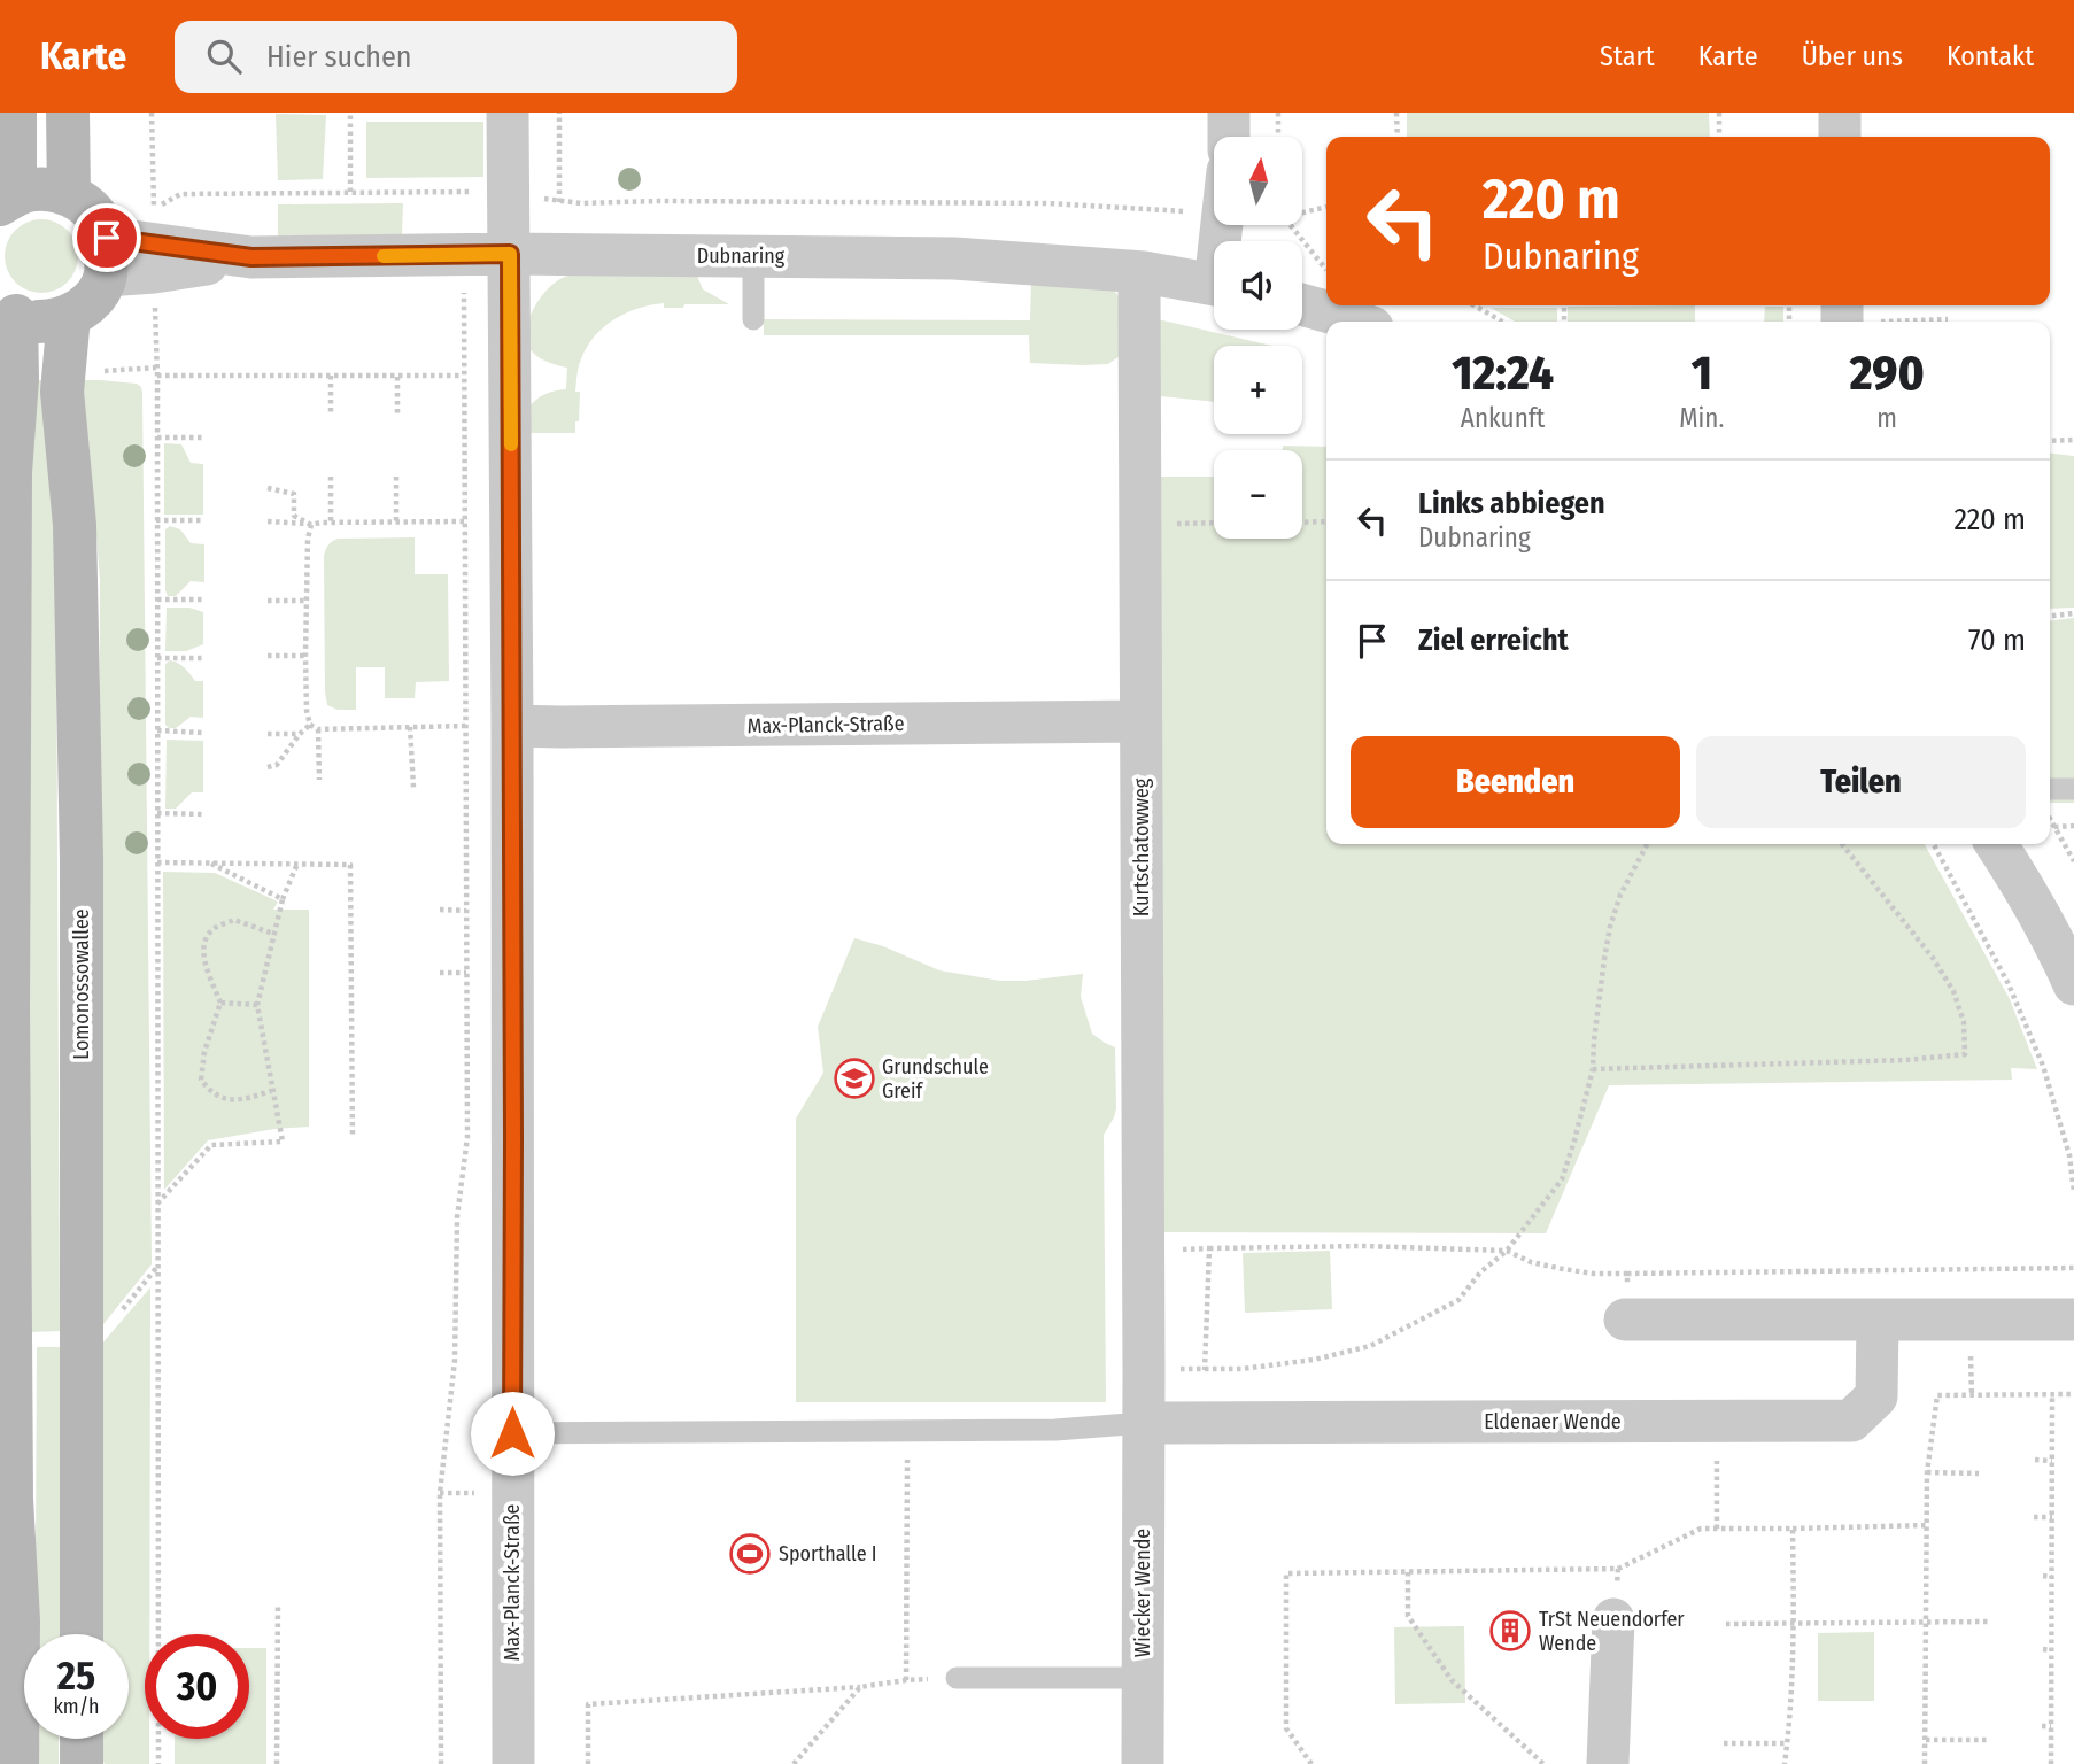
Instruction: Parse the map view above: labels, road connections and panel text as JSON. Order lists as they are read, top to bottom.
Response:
{
  "streets": {
    "street": [
      "Dubnaring",
      "Max-Planck-Straße",
      "Kurtschatowweg",
      "Lomonossowallee",
      "Eldenaer Wende",
      "Wiecker Wende"
    ]
  },
  "crossings": [
    ["Dubnaring", "Max-Planck-Straße"],
    ["Dubnaring", "Kurtschatowweg"],
    ["Max-Planck-Straße", "Kurtschatowweg"],
    ["Kurtschatowweg", "Eldenaer Wende"],
    ["Kurtschatowweg", "Wiecker Wende"],
    ["Eldenaer Wende", "Wiecker Wende"]
  ],
  "places": {
    "school or university": ["Grundschule Greif"],
    "sports": ["Sporthalle I"],
    "building": ["TrSt Neuendorfer Wende"]
  },
  "north": "top",
  "page": {
    "header": "Karte",
    "search": "Hier suchen",
    "nav": [
      "Start",
      "Karte",
      "Über uns",
      "Kontakt"
    ],
    "map_buttons": ["+", "−"],
    "turn": ["220 m", "Dubnaring"],
    "eta": [
      "12:24",
      "Ankunft",
      "1",
      "Min.",
      "290",
      "m"
    ],
    "list": [
      {
        "name": "Links abbiegen",
        "note": "Dubnaring",
        "value": "220 m"
      },
      {
        "name": "Ziel erreicht",
        "value": "70 m"
      }
    ],
    "buttons": ["Beenden", "Teilen"],
    "speed": "25 km/h",
    "limit": "30"
  }
}
